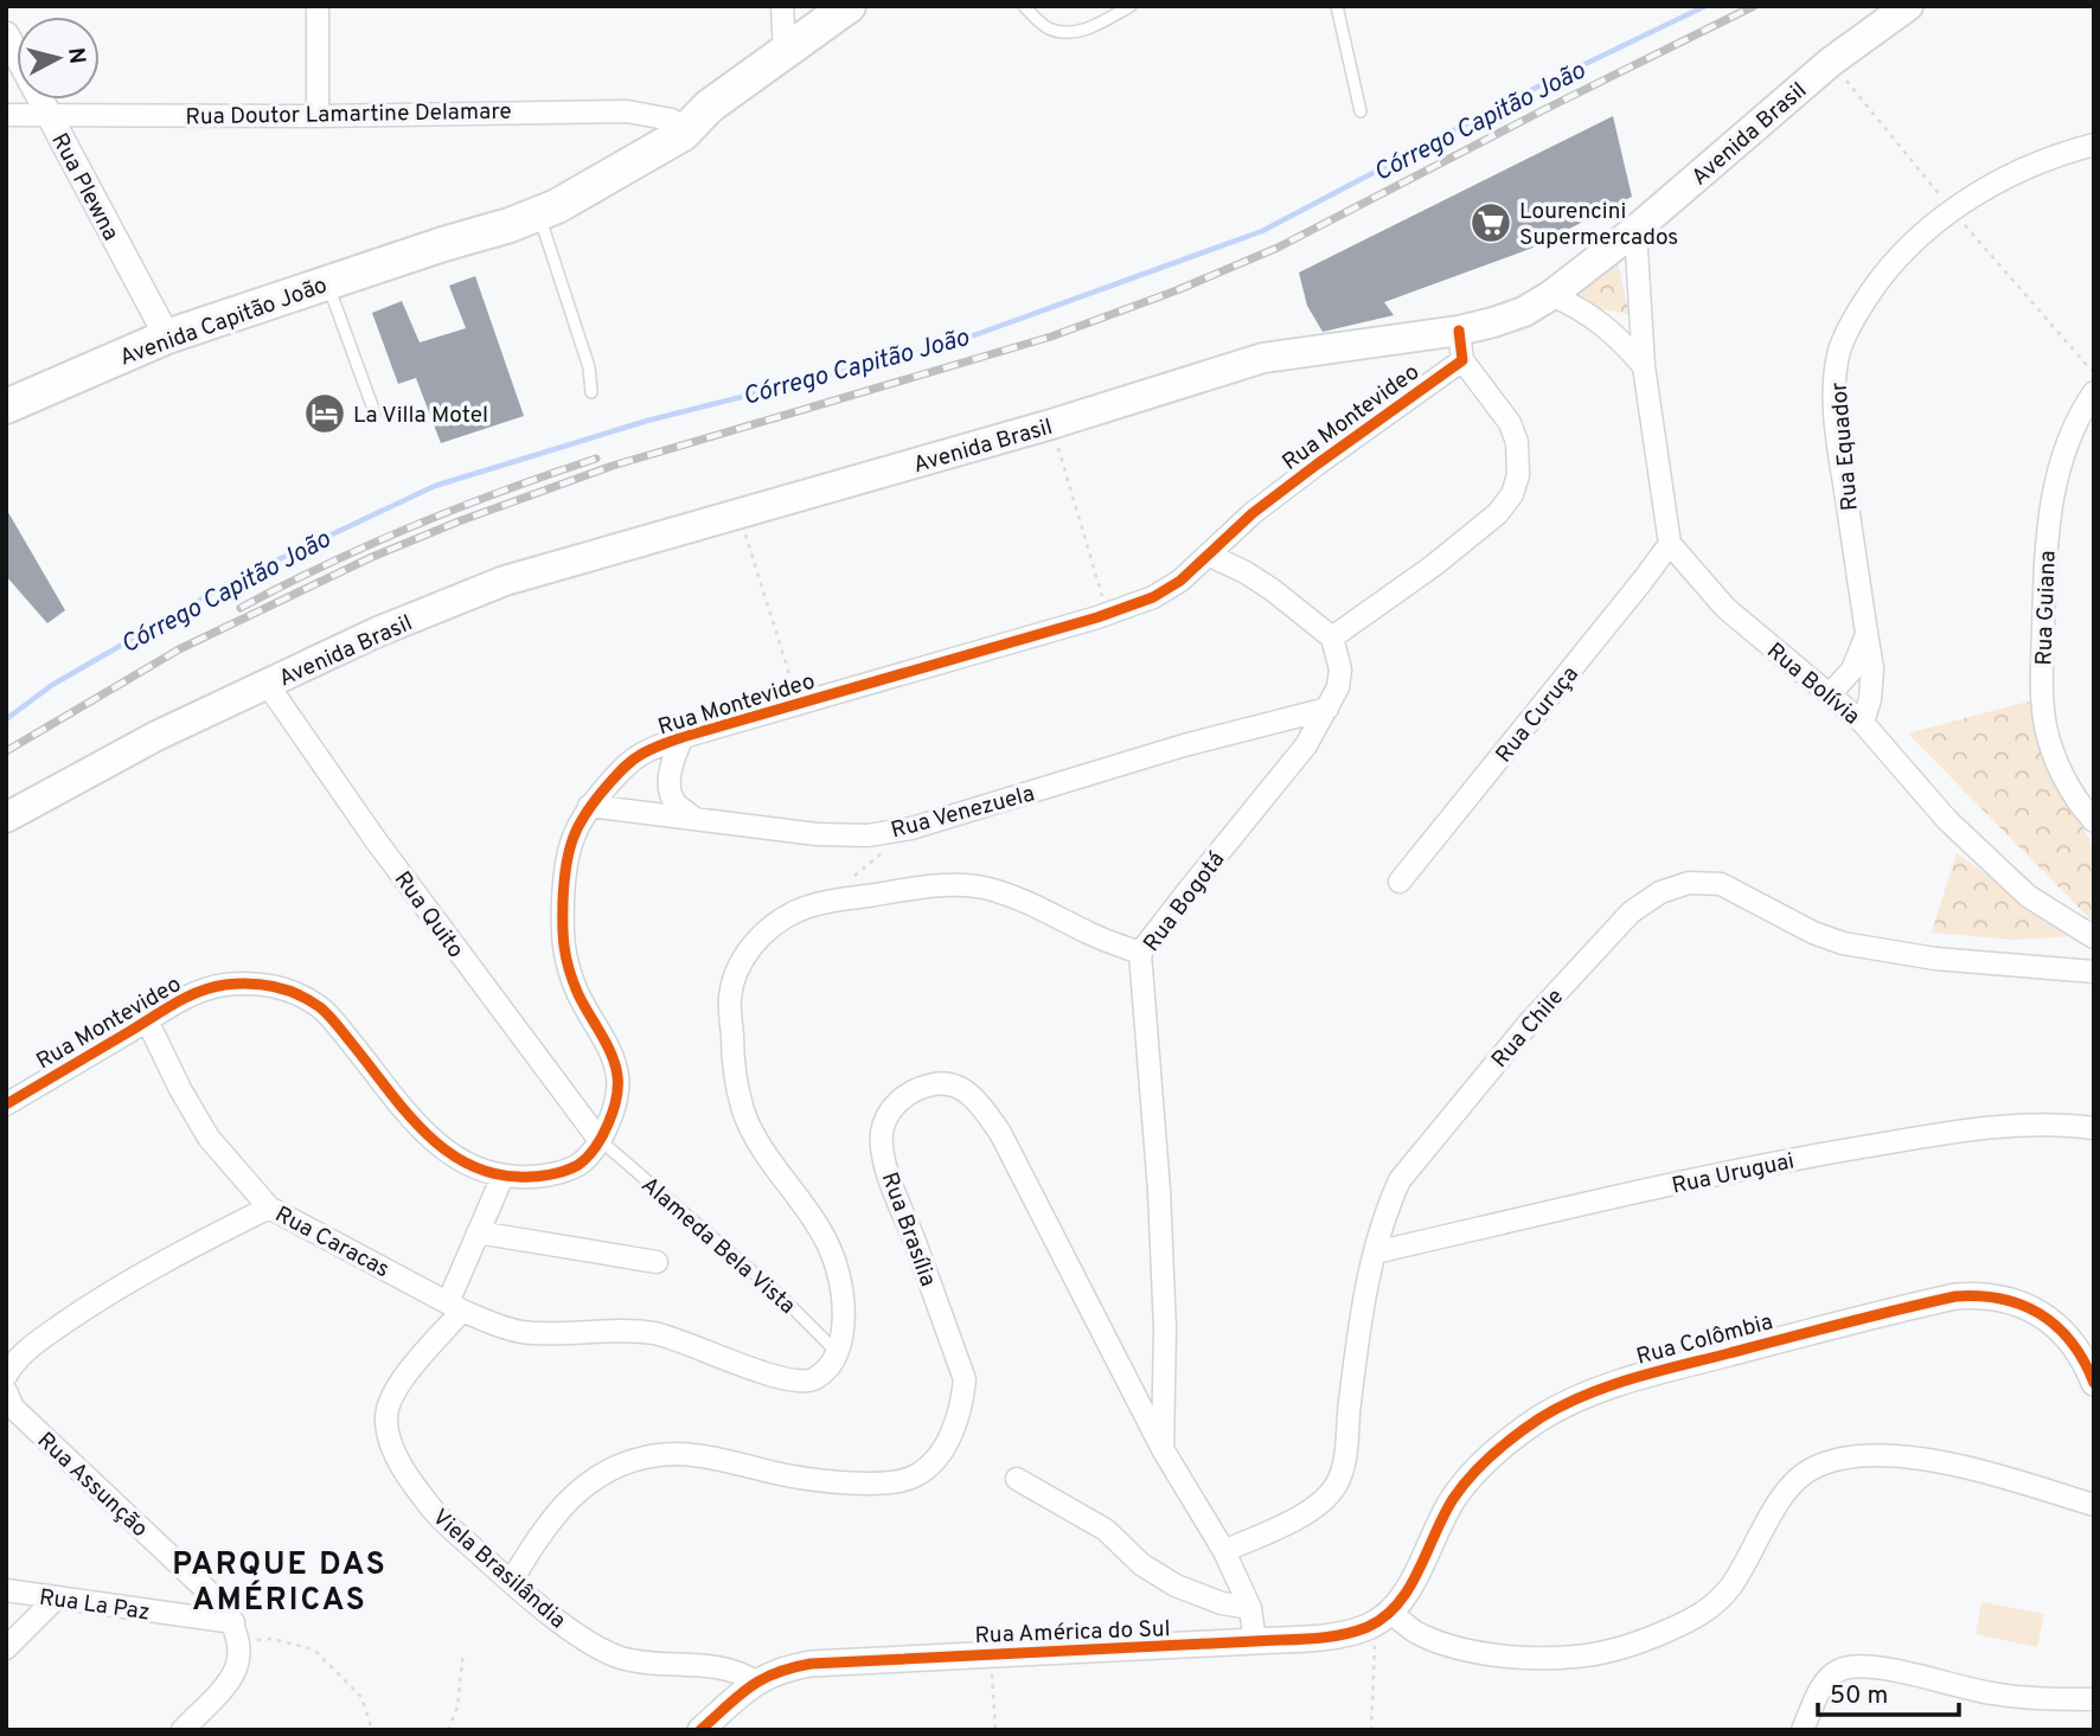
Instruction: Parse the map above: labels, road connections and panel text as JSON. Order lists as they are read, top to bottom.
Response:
{
  "streets": {
    "highway": ["Avenida Capitão João"],
    "main road": ["Avenida Brasil"],
    "street": [
      "Rua Doutor Lamartine Delamare",
      "Rua Plewna",
      "Rua Montevideo",
      "Rua Equador",
      "Rua Guiana",
      "Rua Bolívia",
      "Rua Curuça",
      "Rua Venezuela",
      "Rua Bogotá",
      "Rua Quito",
      "Rua Chile",
      "Rua Uruguai",
      "Rua Brasília",
      "Rua Caracas",
      "Rua Colômbia",
      "Rua Assunção",
      "Viela Brasilândia",
      "Rua La Paz",
      "Rua América do Sul"
    ],
    "lane": ["Alameda Bela Vista"]
  },
  "crossings": [
    ["Rua Doutor Lamartine Delamare", "Rua Plewna"],
    ["Rua Doutor Lamartine Delamare", "Avenida Capitão João"],
    ["Avenida Brasil", "Rua Quito"],
    ["Rua Plewna", "Avenida Capitão João"],
    ["Rua Montevideo", "Rua Venezuela"],
    ["Rua Montevideo", "Rua Quito"],
    ["Rua Montevideo", "Rua Caracas"],
    ["Rua Montevideo", "Alameda Bela Vista"],
    ["Rua Montevideo", "Viela Brasilândia"],
    ["Rua Equador", "Rua Bolívia"],
    ["Rua Bolívia", "Rua Curuça"],
    ["Rua Venezuela", "Rua Bogotá"],
    ["Rua Bogotá", "Rua Brasília"],
    ["Rua Quito", "Alameda Bela Vista"],
    ["Rua Chile", "Rua Uruguai"],
    ["Rua Chile", "Rua Brasília"],
    ["Rua Brasília", "Viela Brasilândia"],
    ["Rua Brasília", "Rua América do Sul"],
    ["Rua Caracas", "Viela Brasilândia"],
    ["Rua Colômbia", "Rua América do Sul"],
    ["Rua Assunção", "Rua La Paz"],
    ["Viela Brasilândia", "Rua América do Sul"]
  ],
  "districts": ["PARQUE DAS AMÉRICAS"],
  "water": ["Córrego Capitão João"],
  "places": {
    "supermarket": ["Lourencini Supermercados"],
    "hotel": ["La Villa Motel"]
  },
  "scale_bar": "50 m",
  "north": "right"
}
